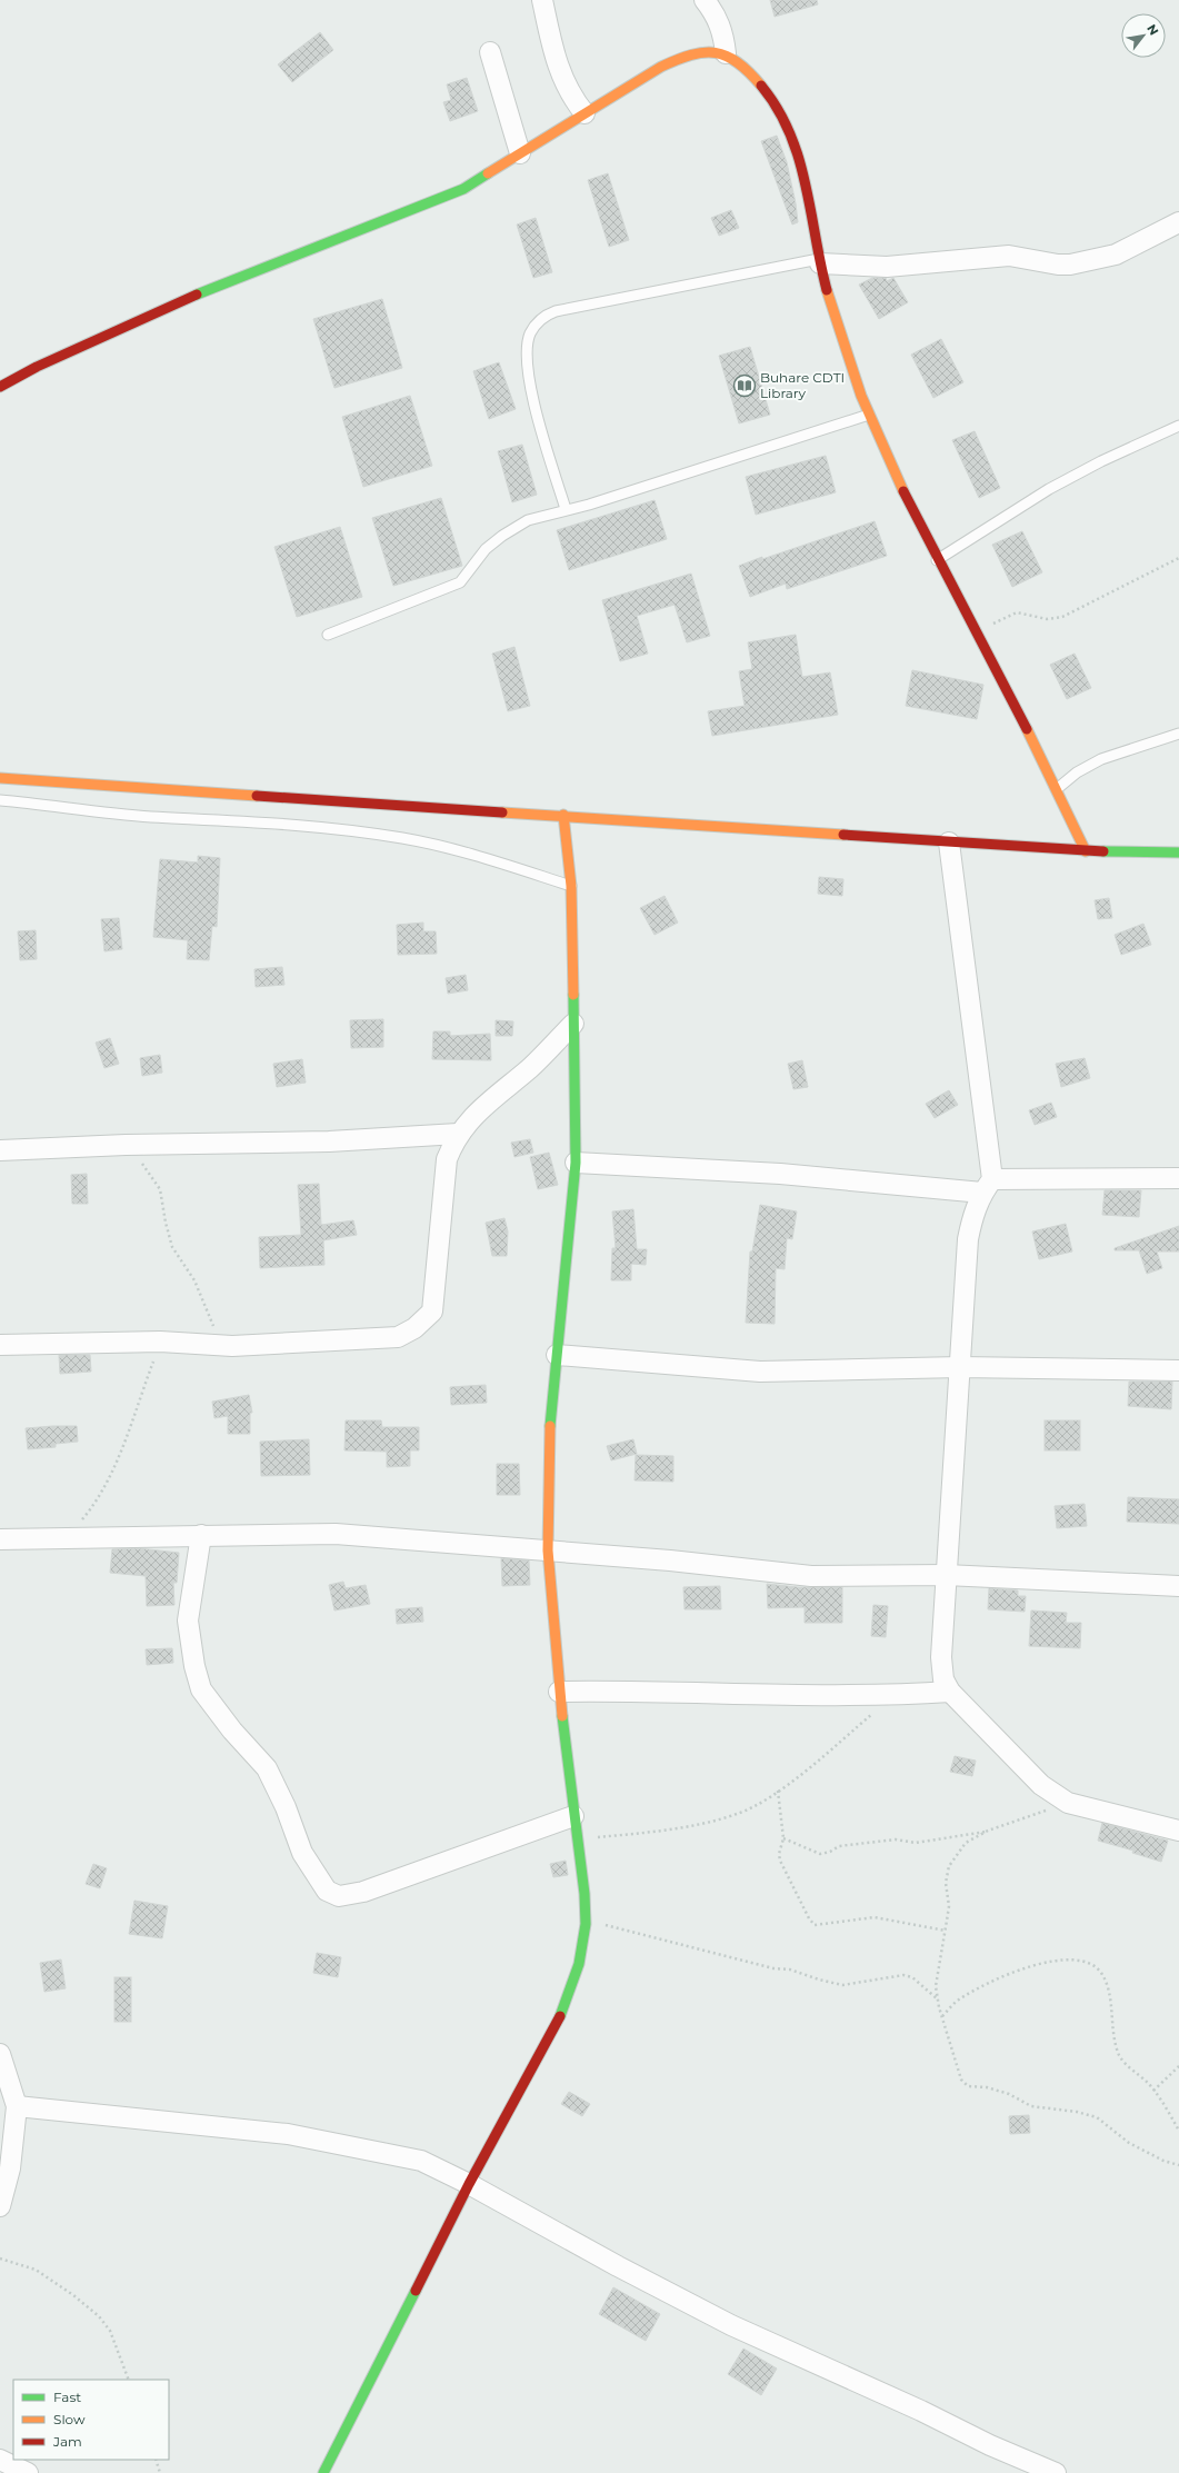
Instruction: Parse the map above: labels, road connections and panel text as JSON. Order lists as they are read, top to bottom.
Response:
{
  "places": {
    "library": ["Buhare CDTI Library"]
  },
  "legend": ["Fast", "Slow", "Jam"],
  "north": "top right"
}
